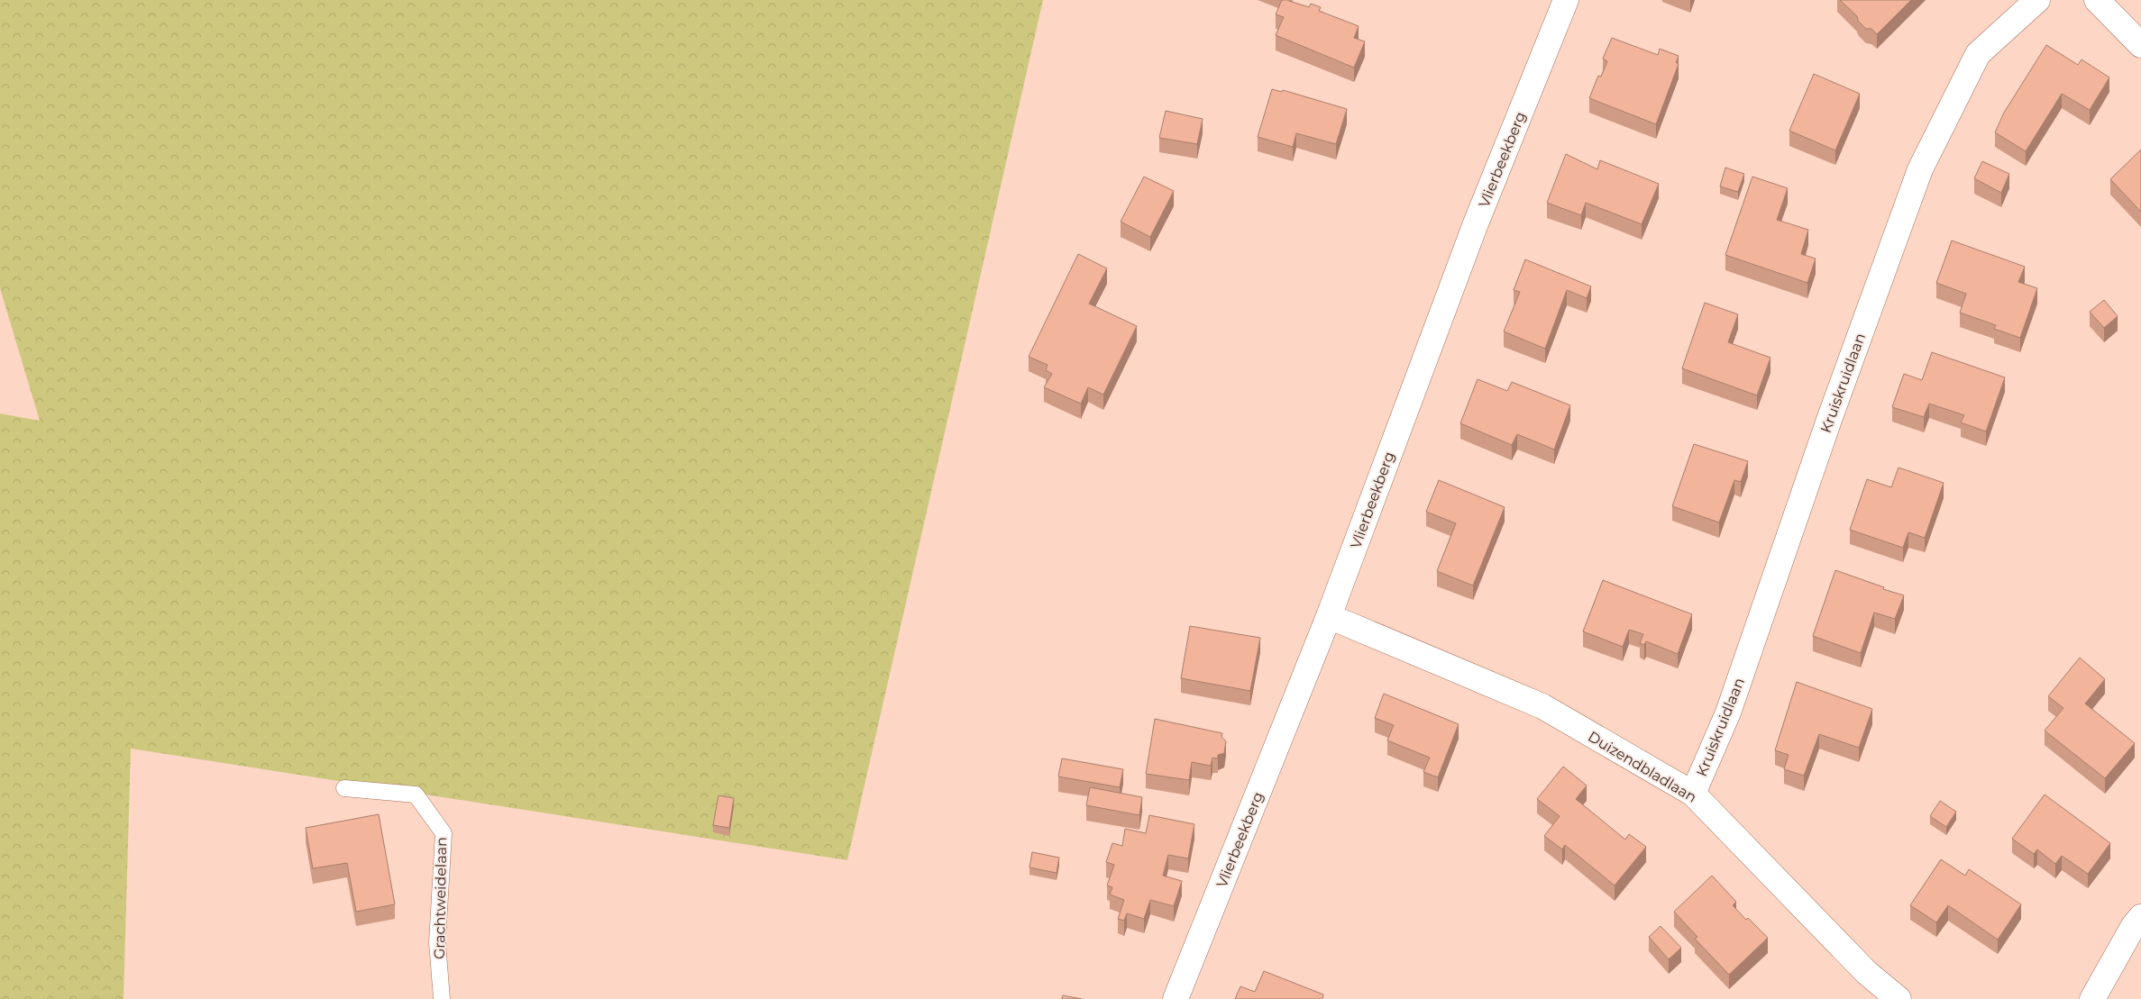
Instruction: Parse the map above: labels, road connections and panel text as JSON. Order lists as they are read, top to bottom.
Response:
{
  "streets": {
    "street": ["Vlierbeekberg", "Kruiskruidlaan", "Duizendbladlaan"],
    "lane": ["Grachtweidelaan"]
  },
  "crossings": [
    ["Vlierbeekberg", "Duizendbladlaan"],
    ["Kruiskruidlaan", "Duizendbladlaan"]
  ]
}
